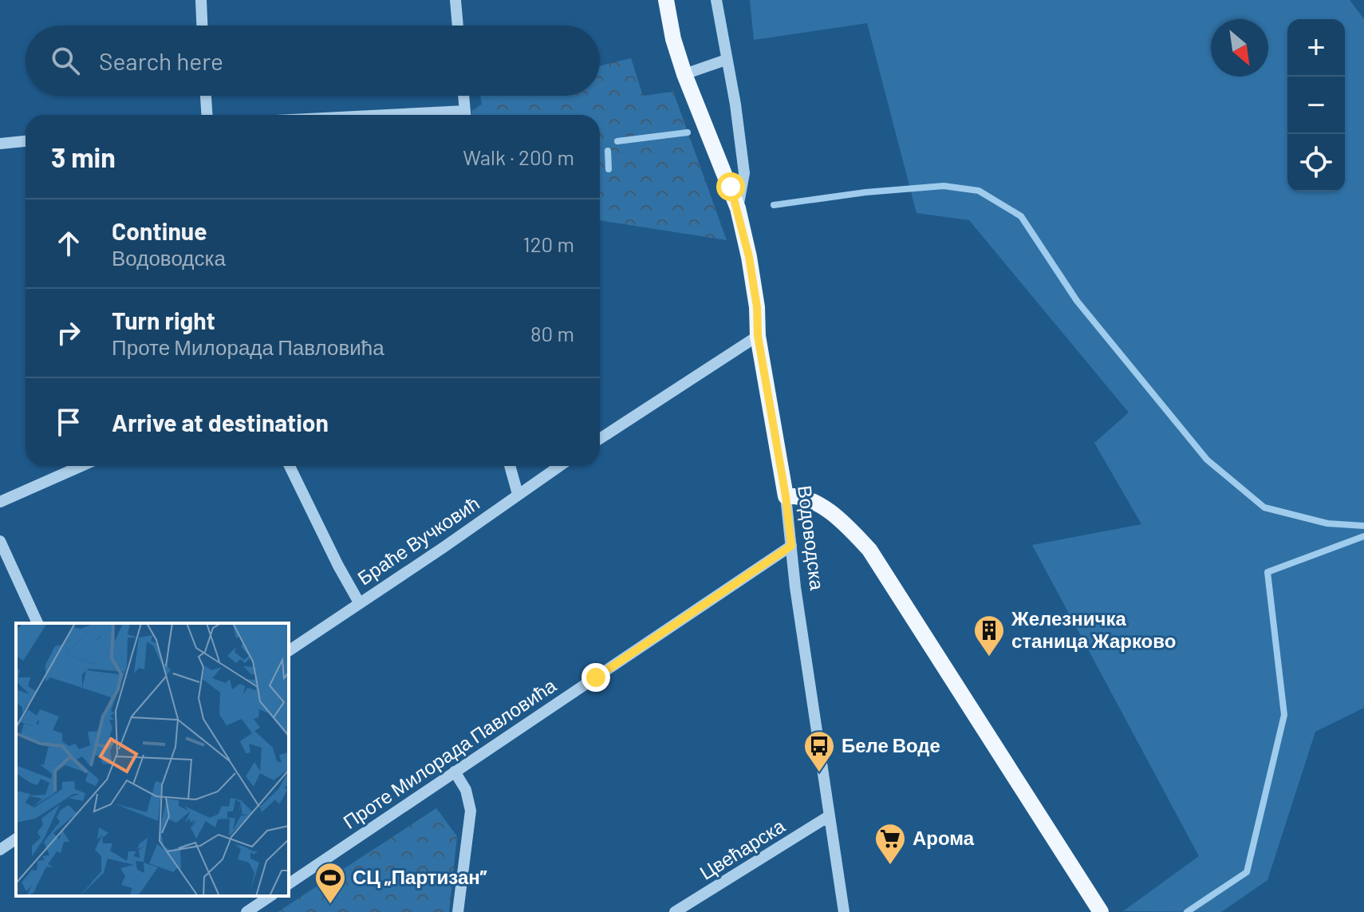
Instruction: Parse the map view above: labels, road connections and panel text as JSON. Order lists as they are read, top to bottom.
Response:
{
  "streets": {
    "main road": ["Водоводска"],
    "street": ["Браће Вучковић", "Проте Милорада Павловића", "Цвећарска"]
  },
  "crossings": [
    ["Водоводска", "Проте Милорада Павловића"],
    ["Водоводска", "Цвећарска"]
  ],
  "places": {
    "building": ["Железничка станица Жарково"],
    "bus stop": ["Беле Воде"],
    "supermarket": ["Арома"],
    "sports": ["СЦ „Партизан”"]
  },
  "north": "bottom right",
  "page": {
    "map_buttons": ["+", "−"],
    "search": "Search here",
    "heading": ["3 min", "Walk · 200 m"],
    "list": [
      ["Continue", "Водоводска", "120 m"],
      ["Turn right", "Проте Милорада Павловића", "80 m"],
      "Arrive at destination"
    ]
  }
}
